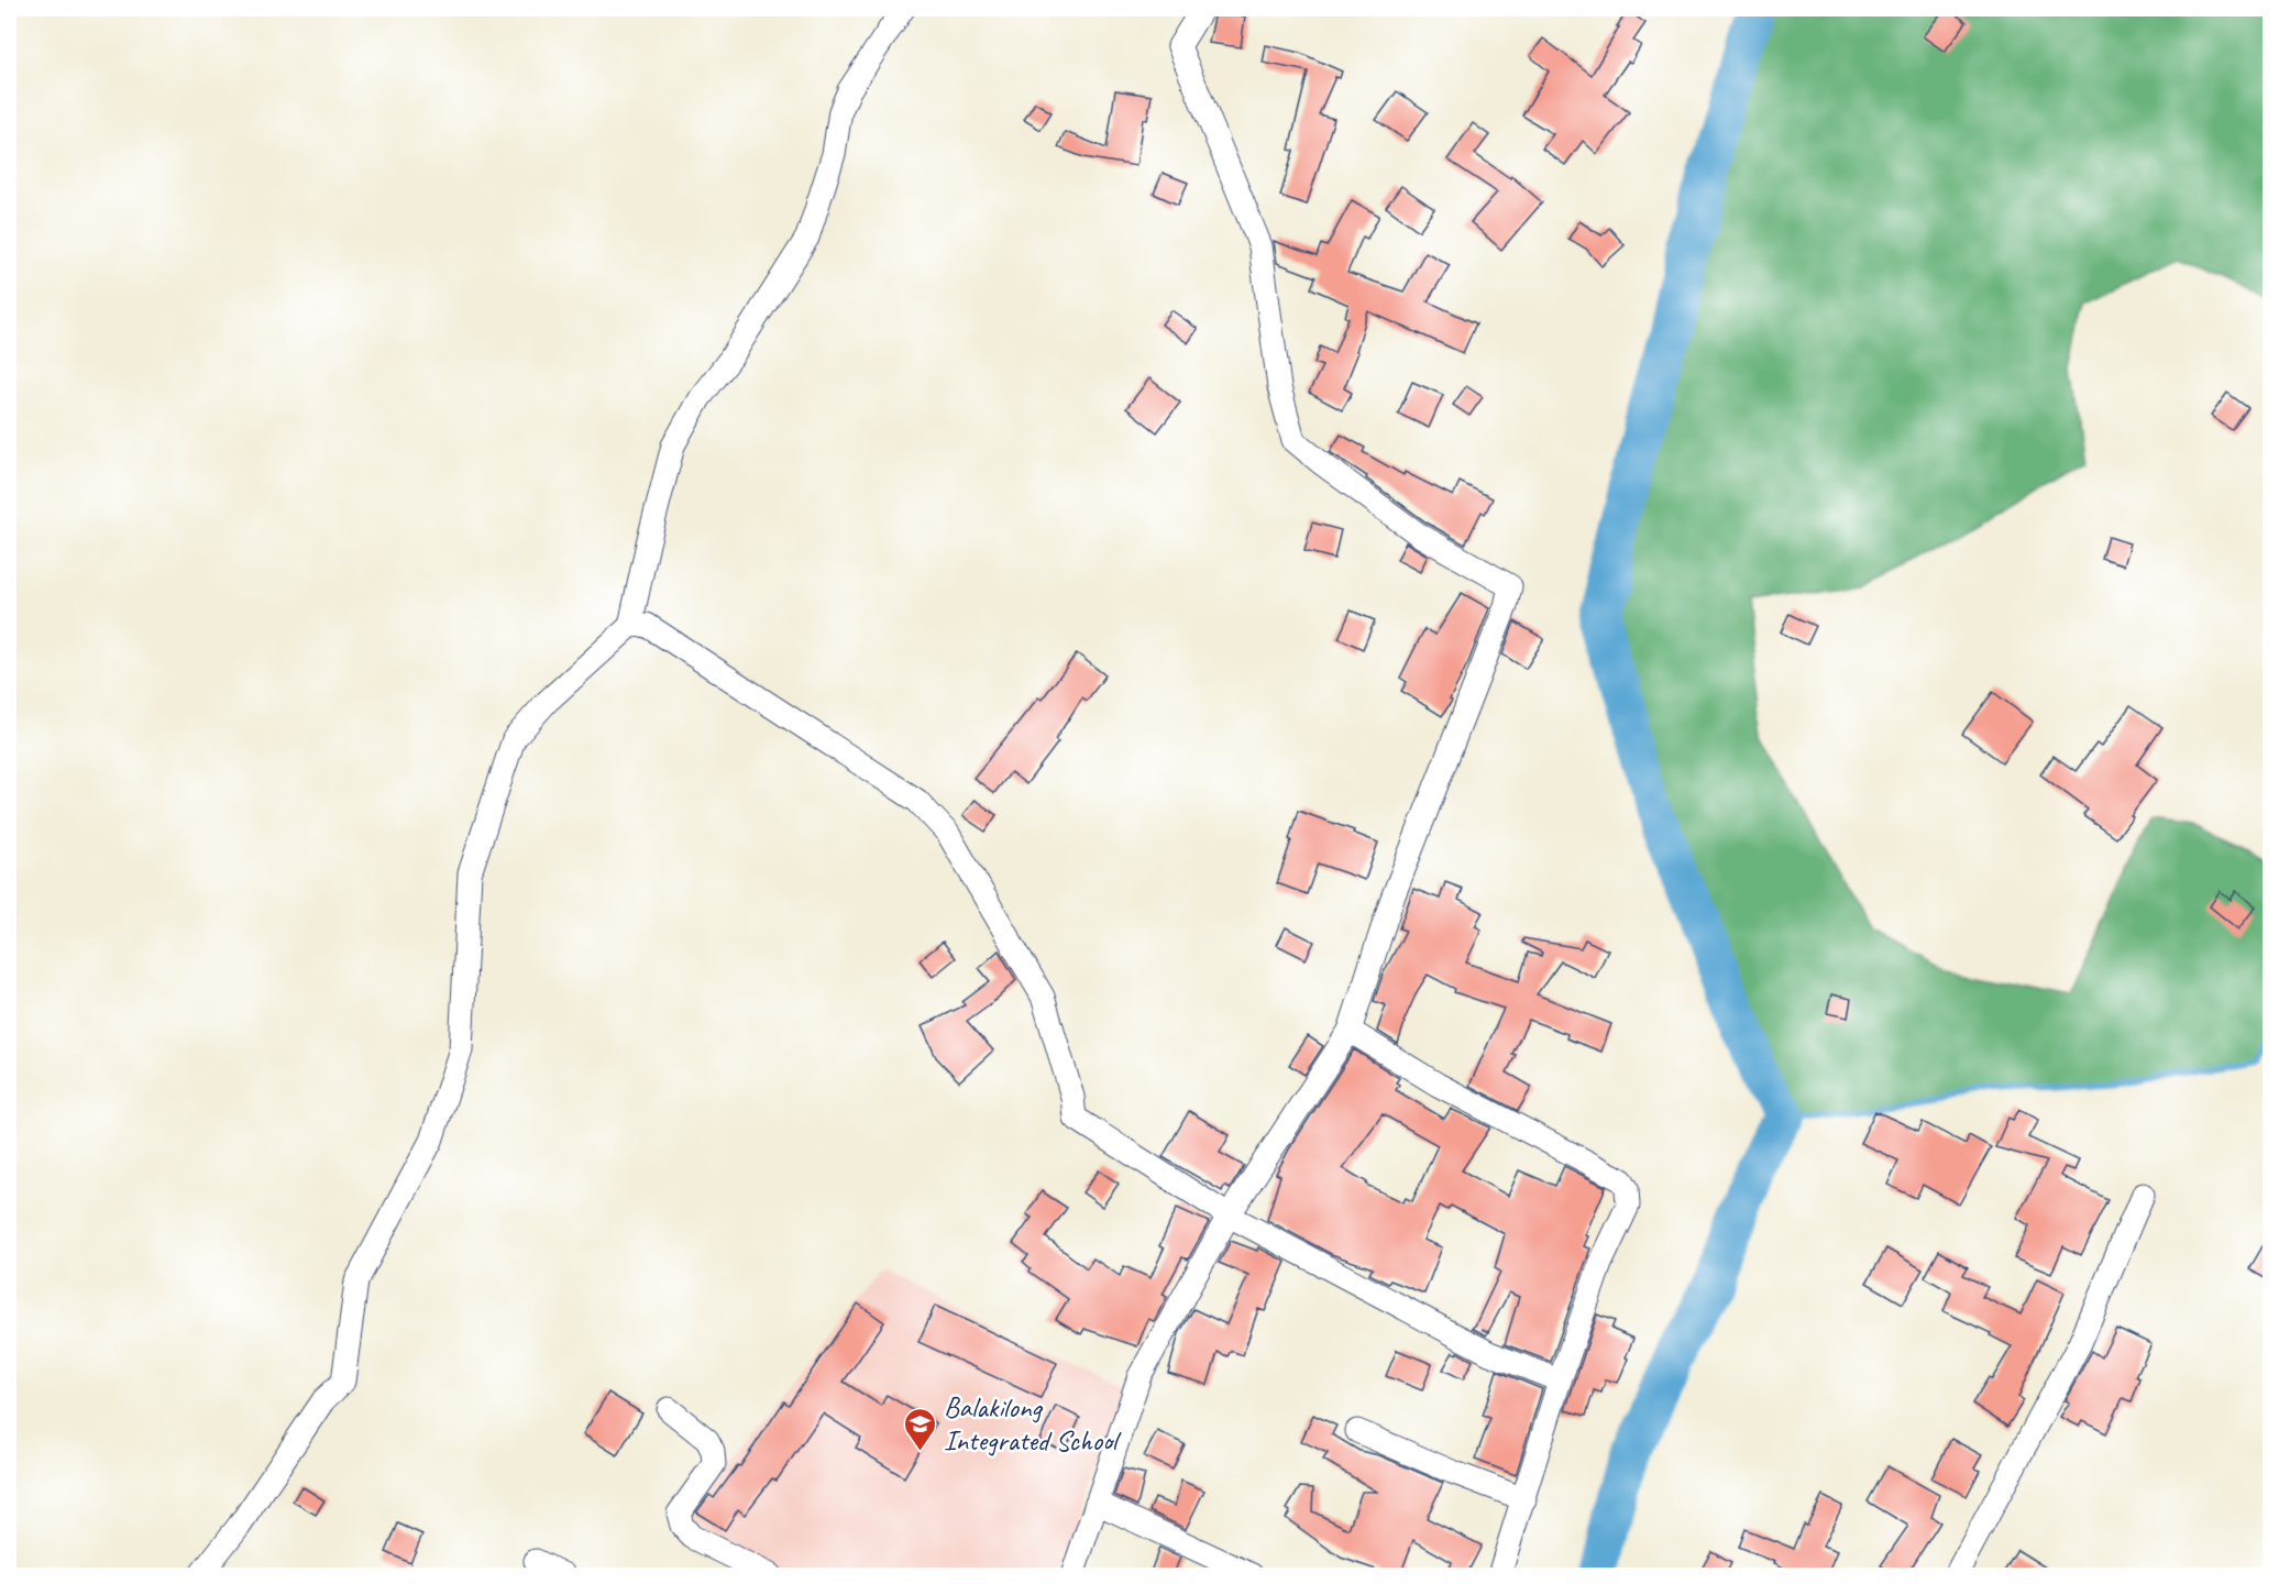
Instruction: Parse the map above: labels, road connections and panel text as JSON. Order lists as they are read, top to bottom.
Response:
{
  "places": {
    "school or university": ["Balakilong Integrated School"]
  }
}
